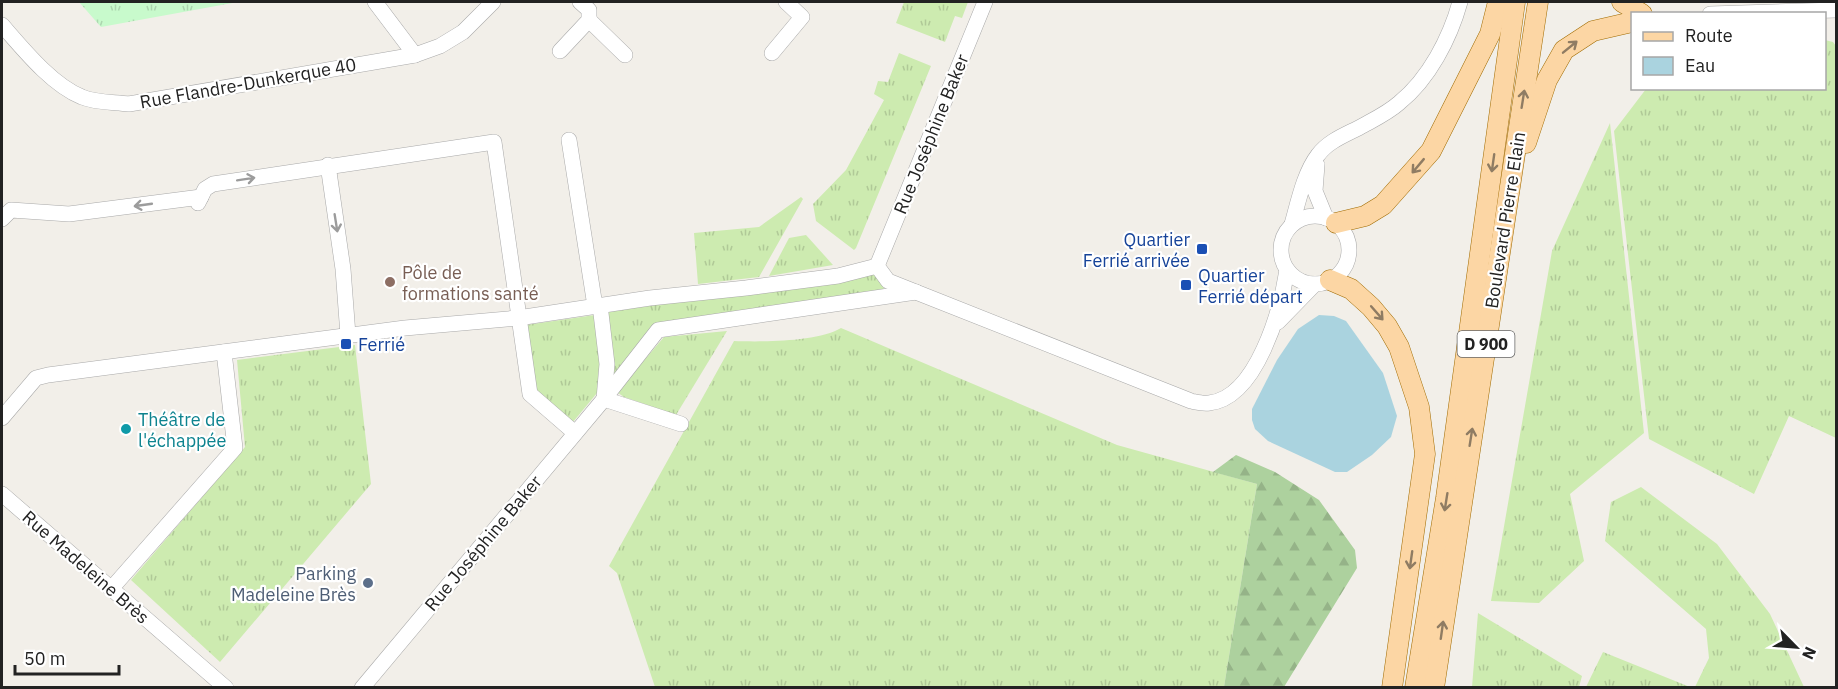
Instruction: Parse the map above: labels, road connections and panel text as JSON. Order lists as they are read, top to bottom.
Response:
{
  "streets": {
    "main road": ["Boulevard Pierre Elain", "D 900"],
    "street": ["Rue Flandre-Dunkerque 40", "Rue Joséphine Baker", "Rue Madeleine Brès"]
  },
  "places": {
    "transit": ["Quartier Ferrié arrivée", "Quartier Ferrié départ", "Ferrié"],
    "other": ["Pôle de formations santé", "Théâtre de l'échappée", "Parking Madeleine Brès"]
  },
  "legend": ["Route", "Eau"],
  "scale_bar": "50 m",
  "north": "bottom right"
}
